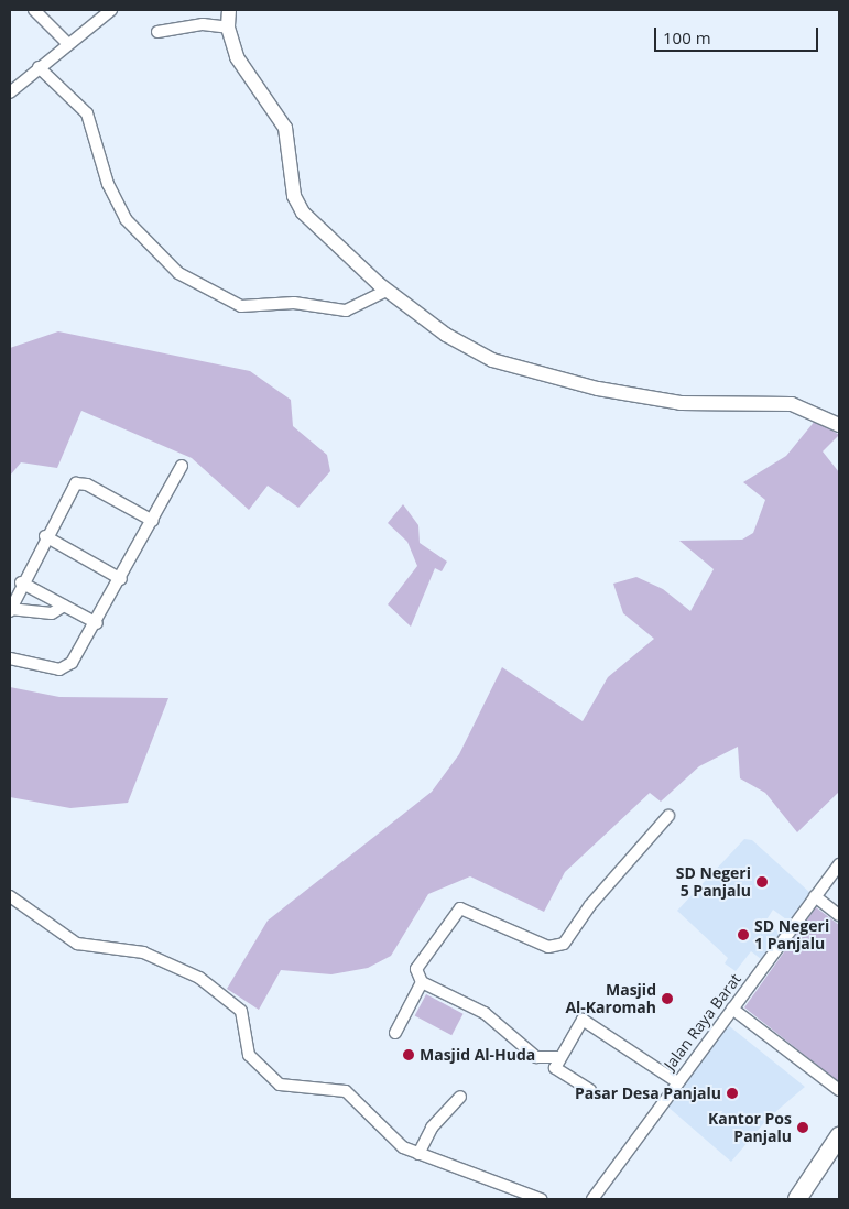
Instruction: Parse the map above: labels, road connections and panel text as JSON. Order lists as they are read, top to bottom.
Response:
{
  "streets": {
    "street": ["Jalan Raya Barat"]
  },
  "places": [
    "SD Negeri 5 Panjalu",
    "SD Negeri 1 Panjalu",
    "Masjid Al-Karomah",
    "Masjid Al-Huda",
    "Pasar Desa Panjalu",
    "Kantor Pos Panjalu"
  ],
  "scale_bar": "100 m"
}
